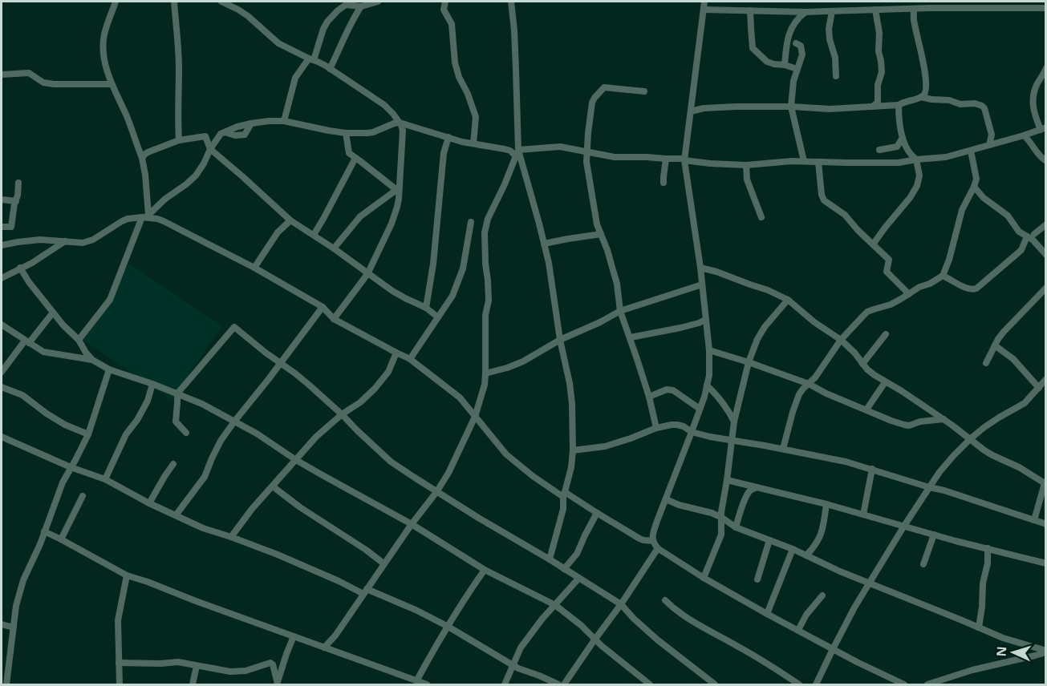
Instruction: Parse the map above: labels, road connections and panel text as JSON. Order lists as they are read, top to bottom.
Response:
{
  "north": "left"
}
